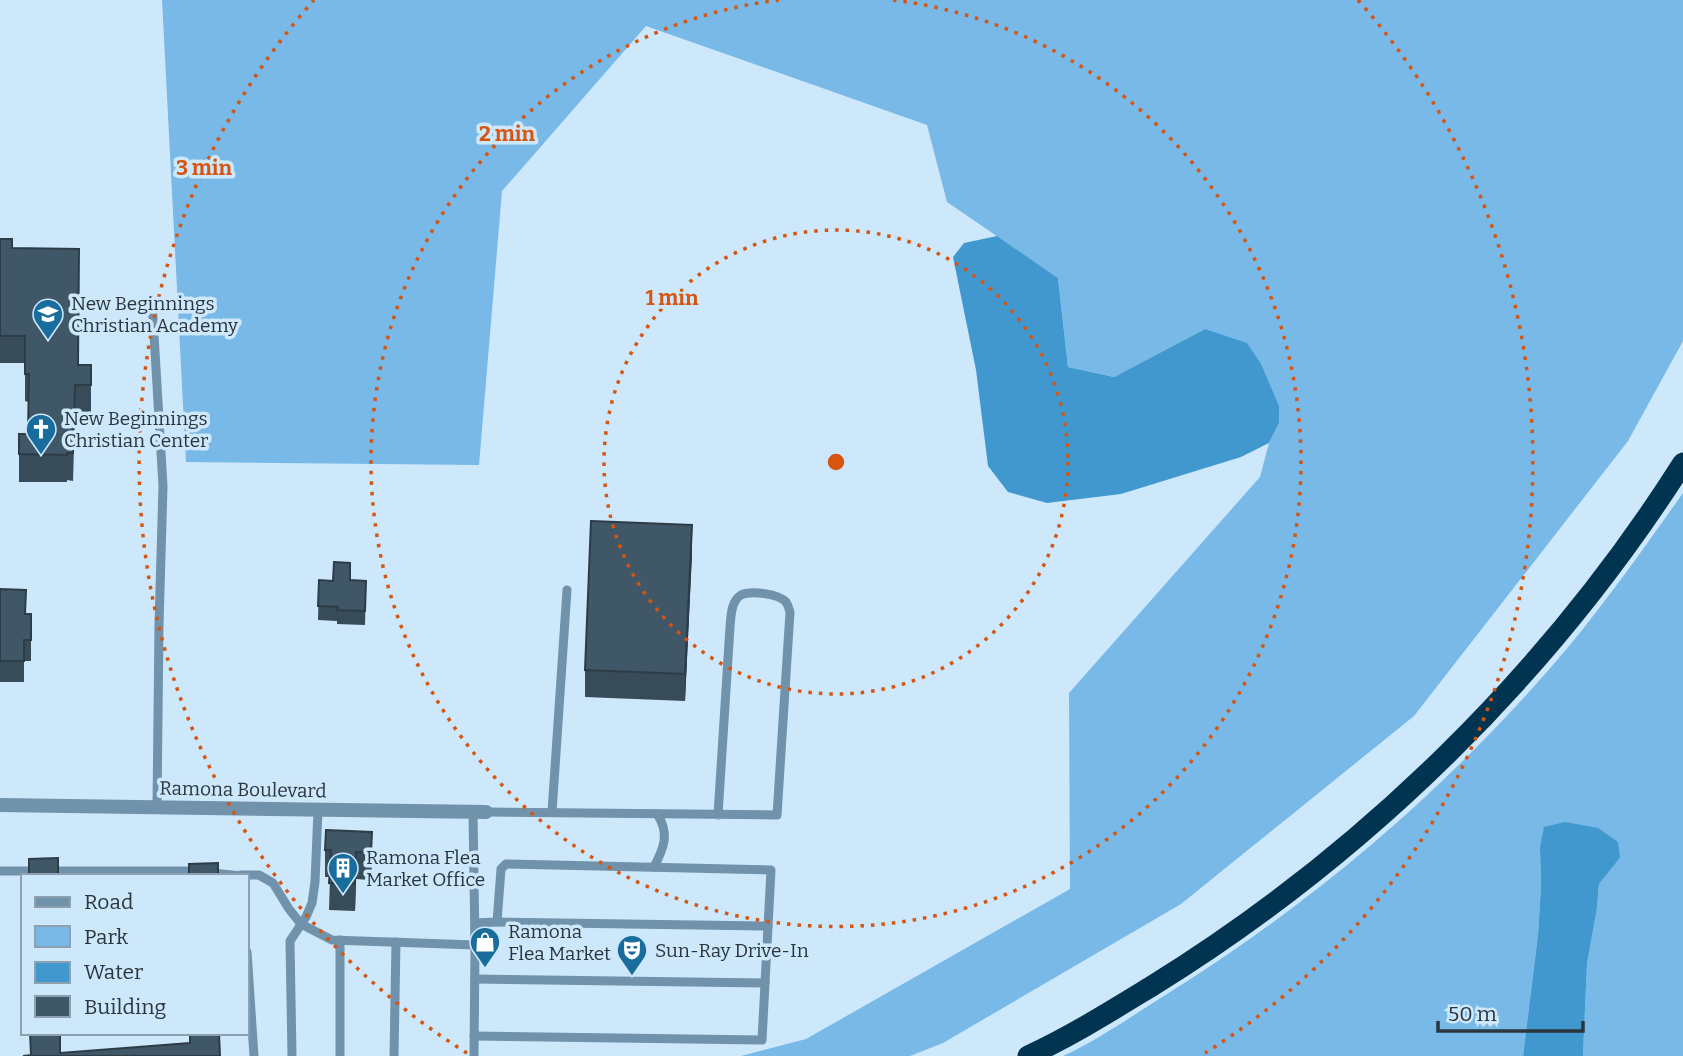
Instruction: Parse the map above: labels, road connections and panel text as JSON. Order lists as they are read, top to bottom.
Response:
{
  "streets": {
    "street": ["Ramona Boulevard"]
  },
  "places": {
    "school or university": ["New Beginnings Christian Academy"],
    "church": ["New Beginnings Christian Center"],
    "building": ["Ramona Flea Market Office"],
    "shop": ["Ramona Flea Market"],
    "theatre": ["Sun-Ray Drive-In"]
  },
  "legend": [
    "Road",
    "Park",
    "Water",
    "Building"
  ],
  "scale_bar": "50 m",
  "rings": ["2 min", "3 min", "1 min"]
}
